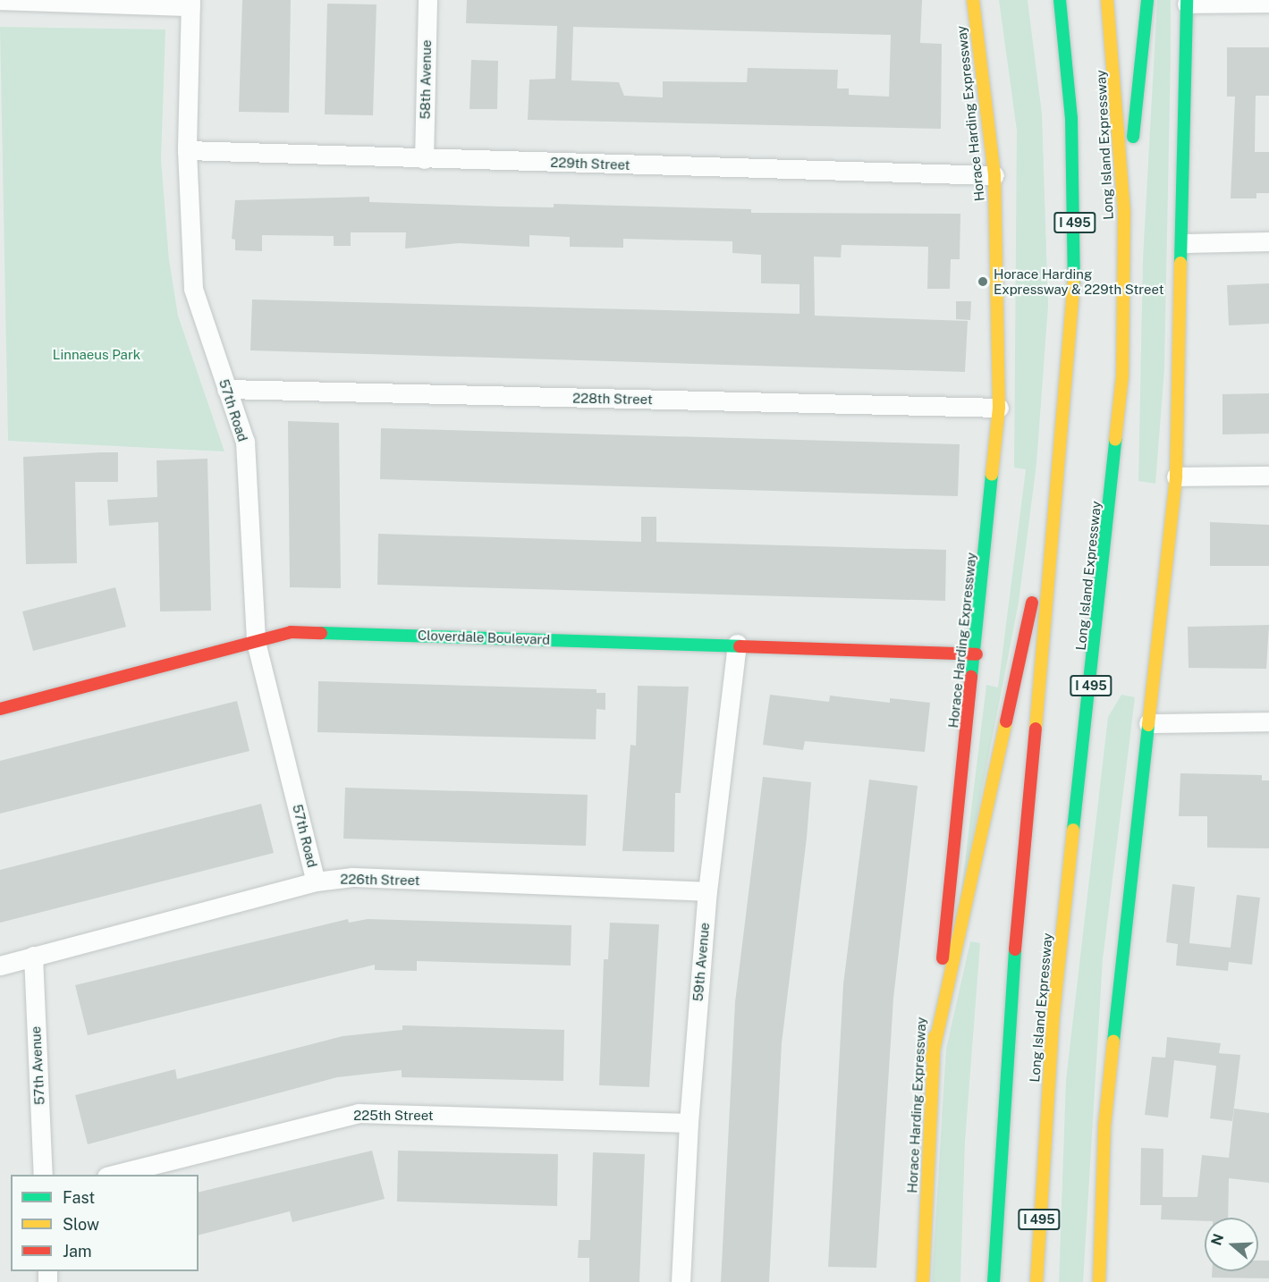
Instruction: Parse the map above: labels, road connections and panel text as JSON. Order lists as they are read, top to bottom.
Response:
{
  "streets": {
    "main road": [
      "Horace Harding Expressway",
      "Long Island Expressway",
      "I 495",
      "Cloverdale Boulevard"
    ],
    "street": [
      "58th Avenue",
      "229th Street",
      "228th Street",
      "57th Road",
      "226th Street",
      "59th Avenue",
      "57th Avenue",
      "225th Street"
    ]
  },
  "crossings": [
    ["58th Avenue", "229th Street"],
    ["Horace Harding Expressway", "229th Street"],
    ["Horace Harding Expressway", "228th Street"],
    ["Horace Harding Expressway", "Cloverdale Boulevard"],
    ["229th Street", "57th Road"],
    ["228th Street", "57th Road"],
    ["57th Road", "Cloverdale Boulevard"],
    ["57th Road", "226th Street"],
    ["Cloverdale Boulevard", "59th Avenue"],
    ["226th Street", "59th Avenue"],
    ["226th Street", "57th Avenue"],
    ["59th Avenue", "225th Street"]
  ],
  "parks": ["Linnaeus Park"],
  "places": ["Horace Harding Expressway & 229th Street"],
  "legend": ["Fast", "Slow", "Jam"],
  "north": "left"
}
